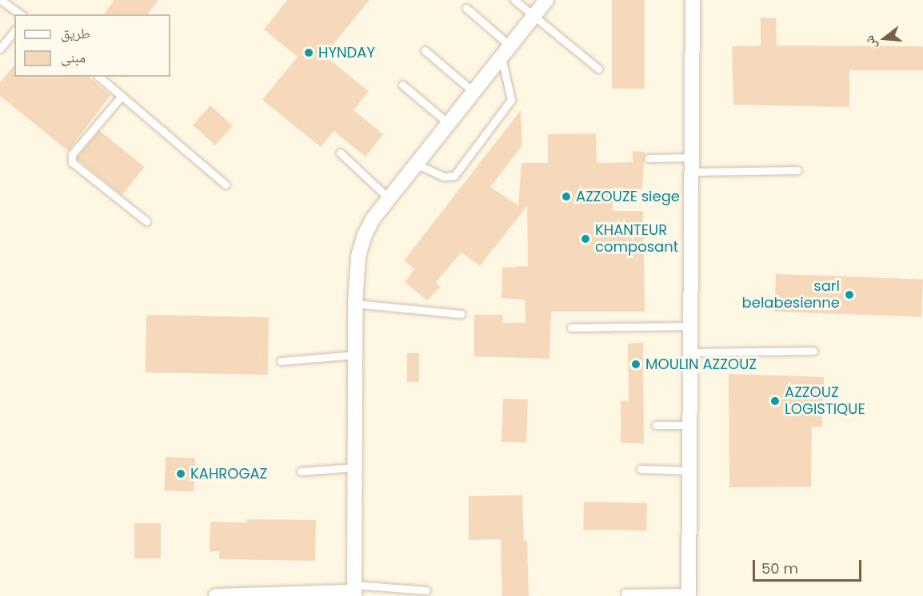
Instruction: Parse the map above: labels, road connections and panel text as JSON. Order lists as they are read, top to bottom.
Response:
{
  "places": [
    "HYNDAY",
    "AZZOUZE siege",
    "KHANTEUR composant",
    "sarl belabesienne",
    "MOULIN AZZOUZ",
    "AZZOUZ LOGISTIQUE",
    "KAHROGAZ"
  ],
  "legend": ["طريق", "مبنى"],
  "scale_bar": "50 m",
  "north": "left"
}
